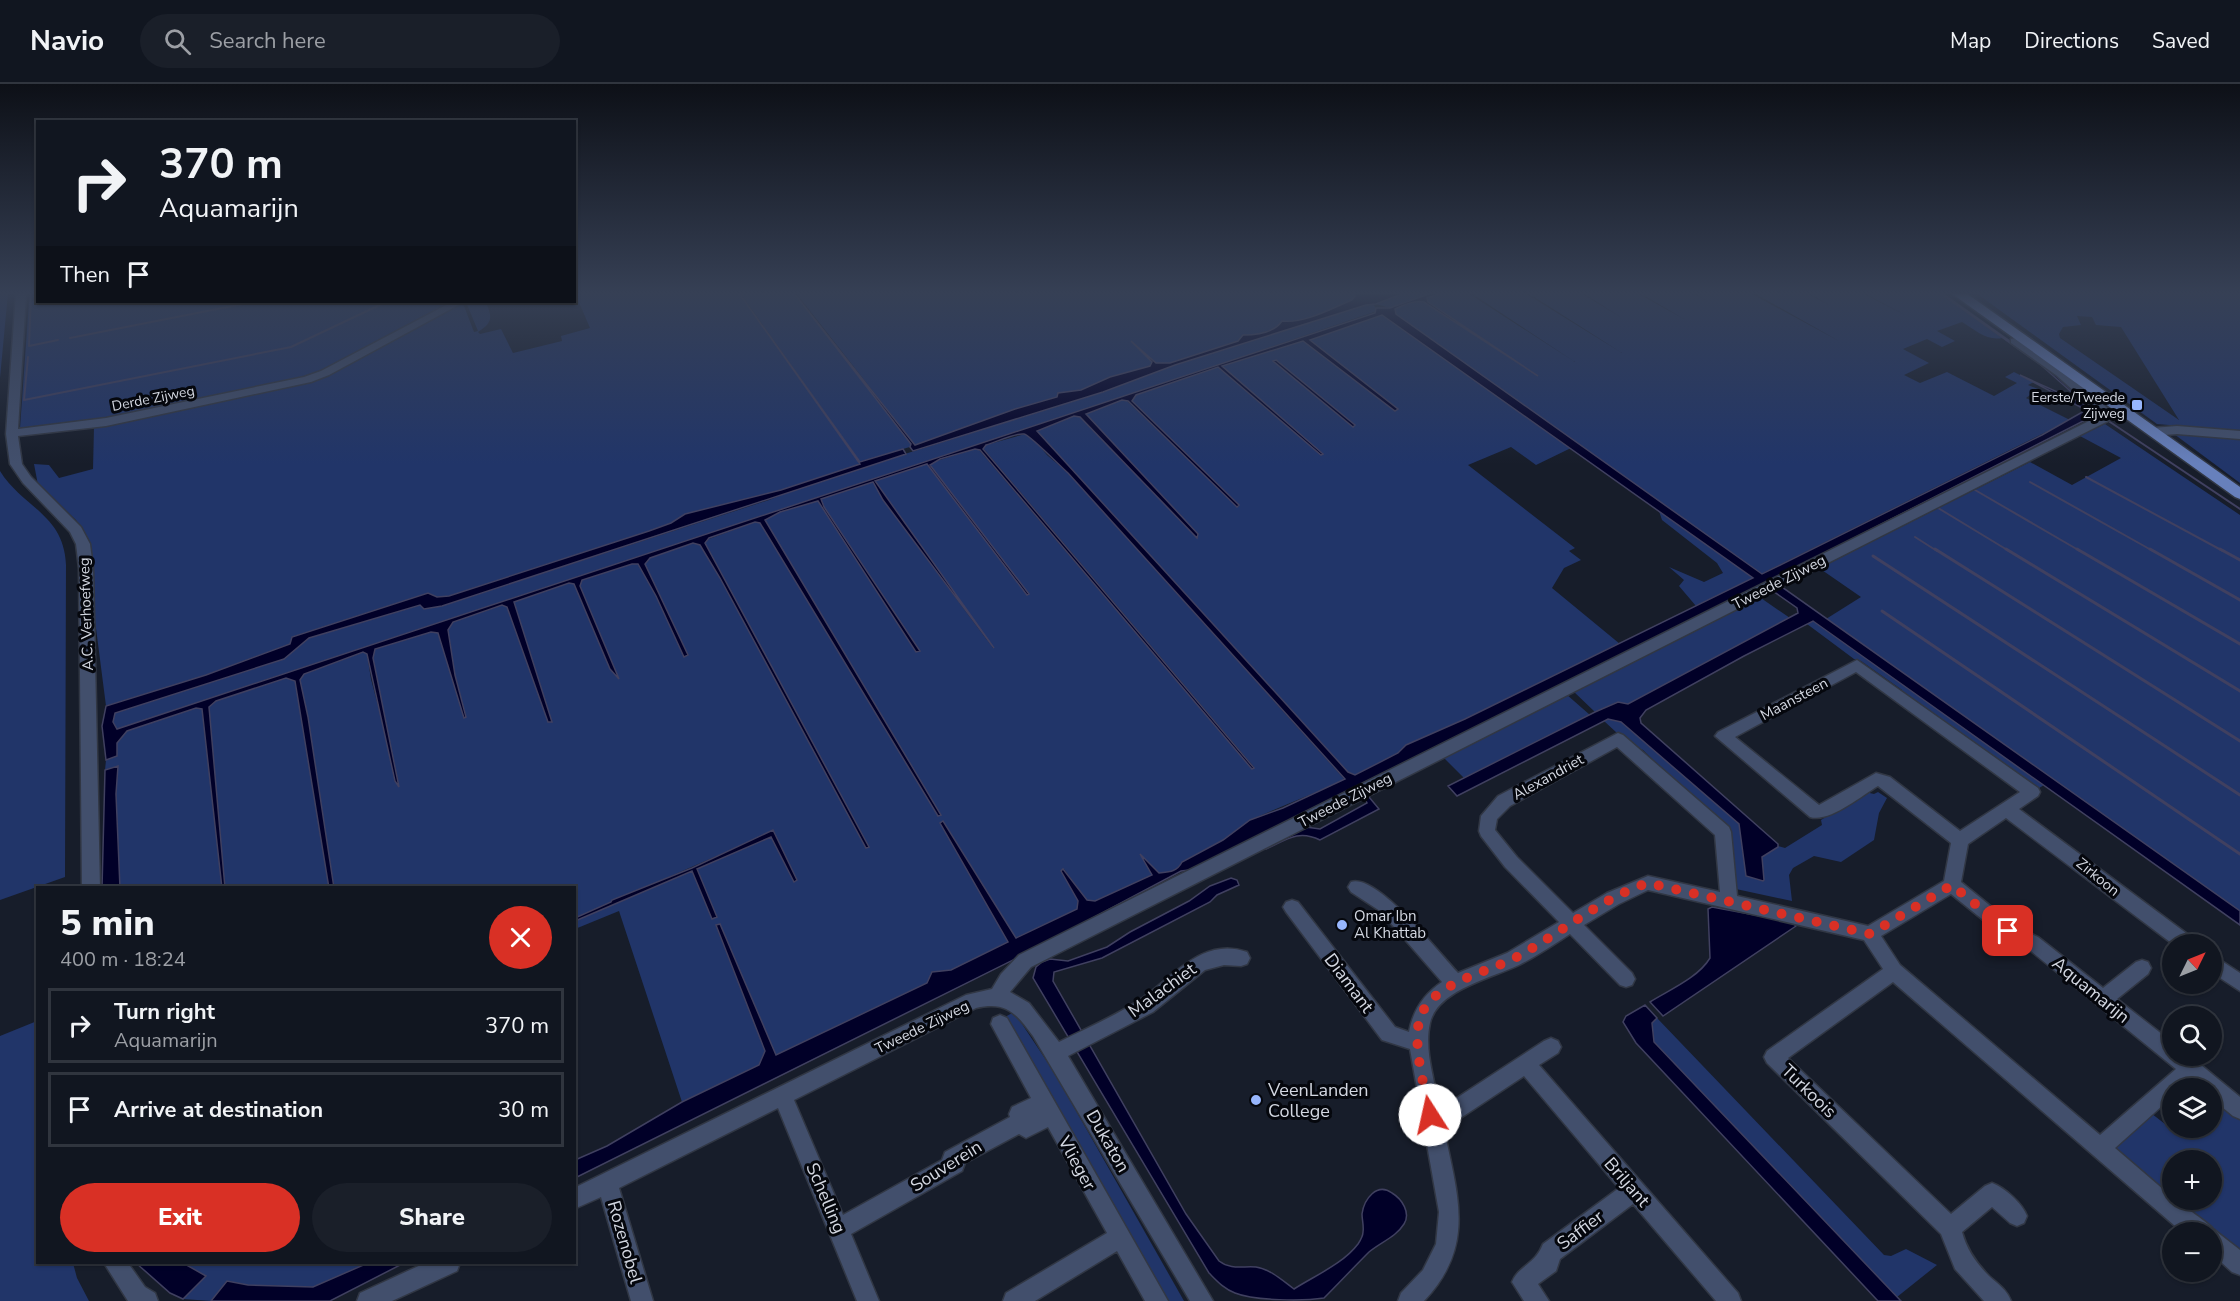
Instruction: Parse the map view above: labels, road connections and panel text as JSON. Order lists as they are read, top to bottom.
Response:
{
  "streets": {
    "street": [
      "Derde Zijweg",
      "Tweede Zijweg",
      "A.C. Verhoefweg",
      "Maansteen",
      "Alexandriet",
      "Zirkoon",
      "Diamant",
      "Malachiet",
      "Aquamarijn",
      "Turkoois",
      "Dukaton",
      "Vlieger",
      "Souverein",
      "Briljant",
      "Schelling",
      "Saffier",
      "Rozenobel"
    ]
  },
  "crossings": [
    ["Derde Zijweg", "A.C. Verhoefweg"],
    ["Tweede Zijweg", "Dukaton"],
    ["Tweede Zijweg", "Schelling"],
    ["Tweede Zijweg", "Rozenobel"],
    ["Maansteen", "Zirkoon"],
    ["Malachiet", "Dukaton"],
    ["Vlieger", "Souverein"],
    ["Souverein", "Schelling"],
    ["Briljant", "Saffier"]
  ],
  "places": {
    "transit": ["Eerste/Tweede Zijweg"],
    "other": ["Omar Ibn Al Khattab", "VeenLanden College"]
  },
  "north": "top right",
  "page": {
    "header": "Navio",
    "search": "Search here",
    "nav": ["Map", "Directions", "Saved"],
    "turn": ["370 m", "Aquamarijn"],
    "then": "Then",
    "heading": ["5 min", "400 m · 18:24"],
    "map_buttons": ["+", "−"],
    "list": [
      {
        "name": "Turn right",
        "note": "Aquamarijn",
        "value": "370 m"
      },
      {
        "name": "Arrive at destination",
        "value": "30 m"
      }
    ],
    "buttons": ["Exit", "Share"]
  }
}
